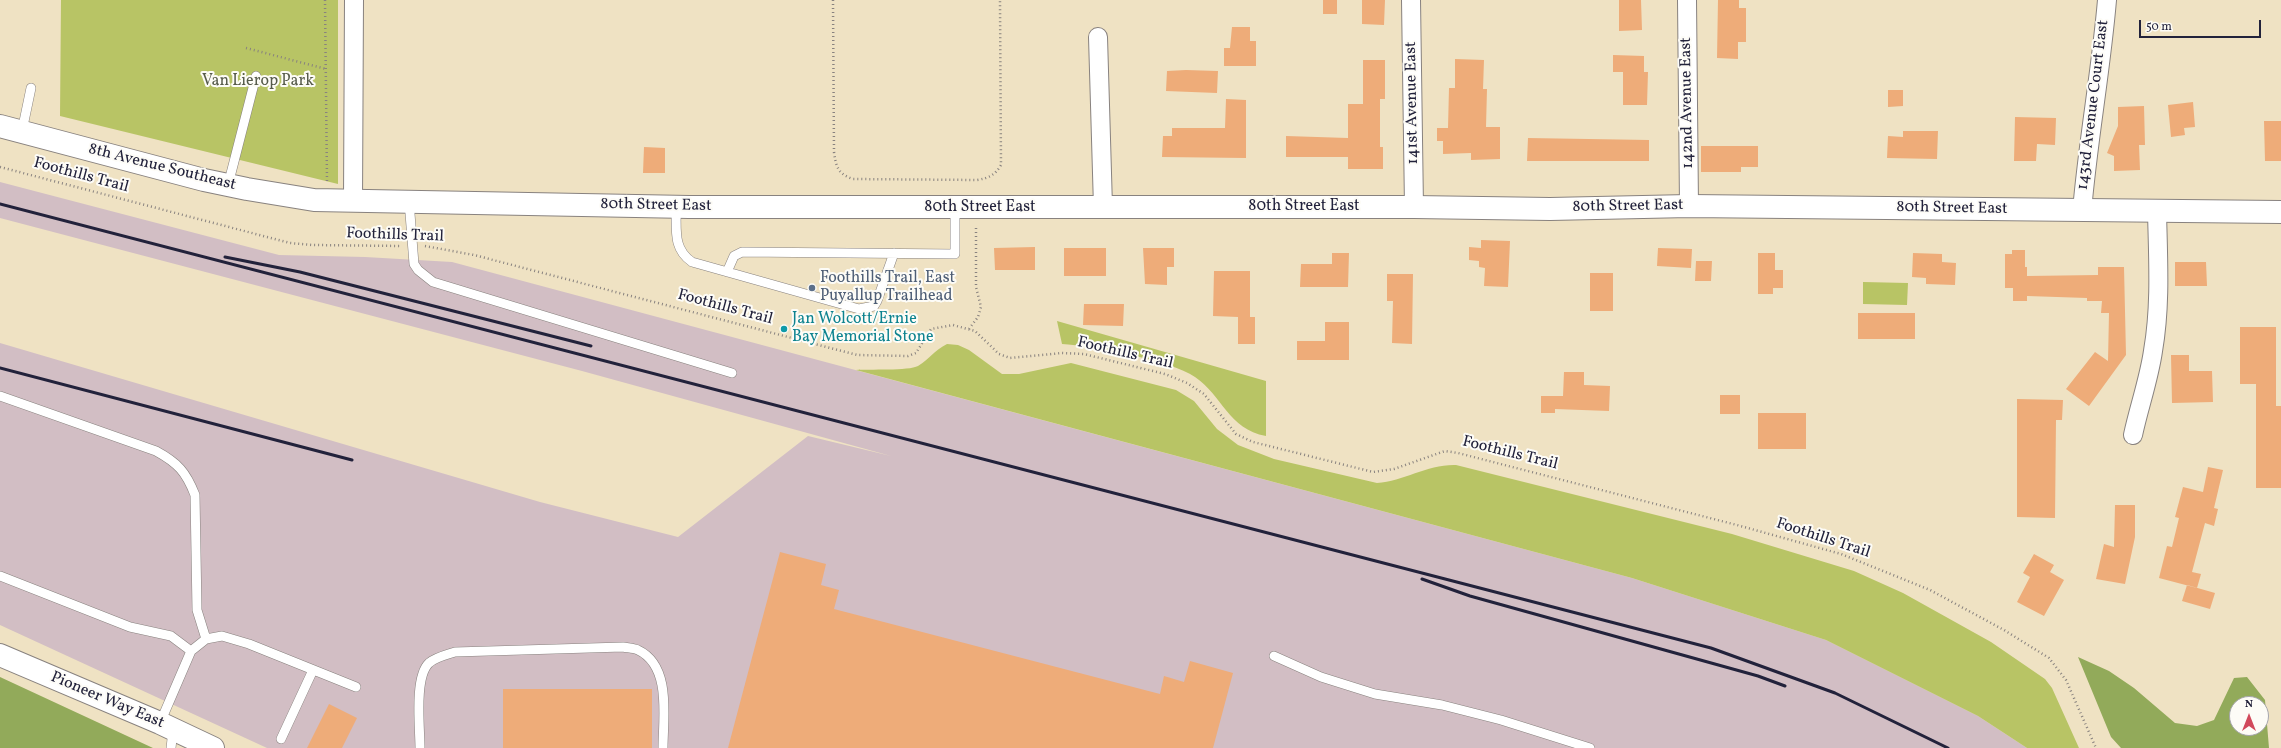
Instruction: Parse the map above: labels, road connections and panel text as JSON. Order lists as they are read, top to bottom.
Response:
{
  "streets": {
    "street": [
      "141st Avenue East",
      "142nd Avenue East",
      "143rd Avenue Court East",
      "8th Avenue Southeast",
      "80th Street East",
      "Pioneer Way East"
    ],
    "path": ["Foothills Trail"]
  },
  "crossings": [
    ["141st Avenue East", "80th Street East"],
    ["142nd Avenue East", "80th Street East"],
    ["143rd Avenue Court East", "80th Street East"],
    ["8th Avenue Southeast", "80th Street East"]
  ],
  "parks": ["Van Lierop Park"],
  "places": ["Foothills Trail, East Puyallup Trailhead", "Jan Wolcott/Ernie Bay Memorial Stone"],
  "scale_bar": "50 m",
  "north": "top"
}
